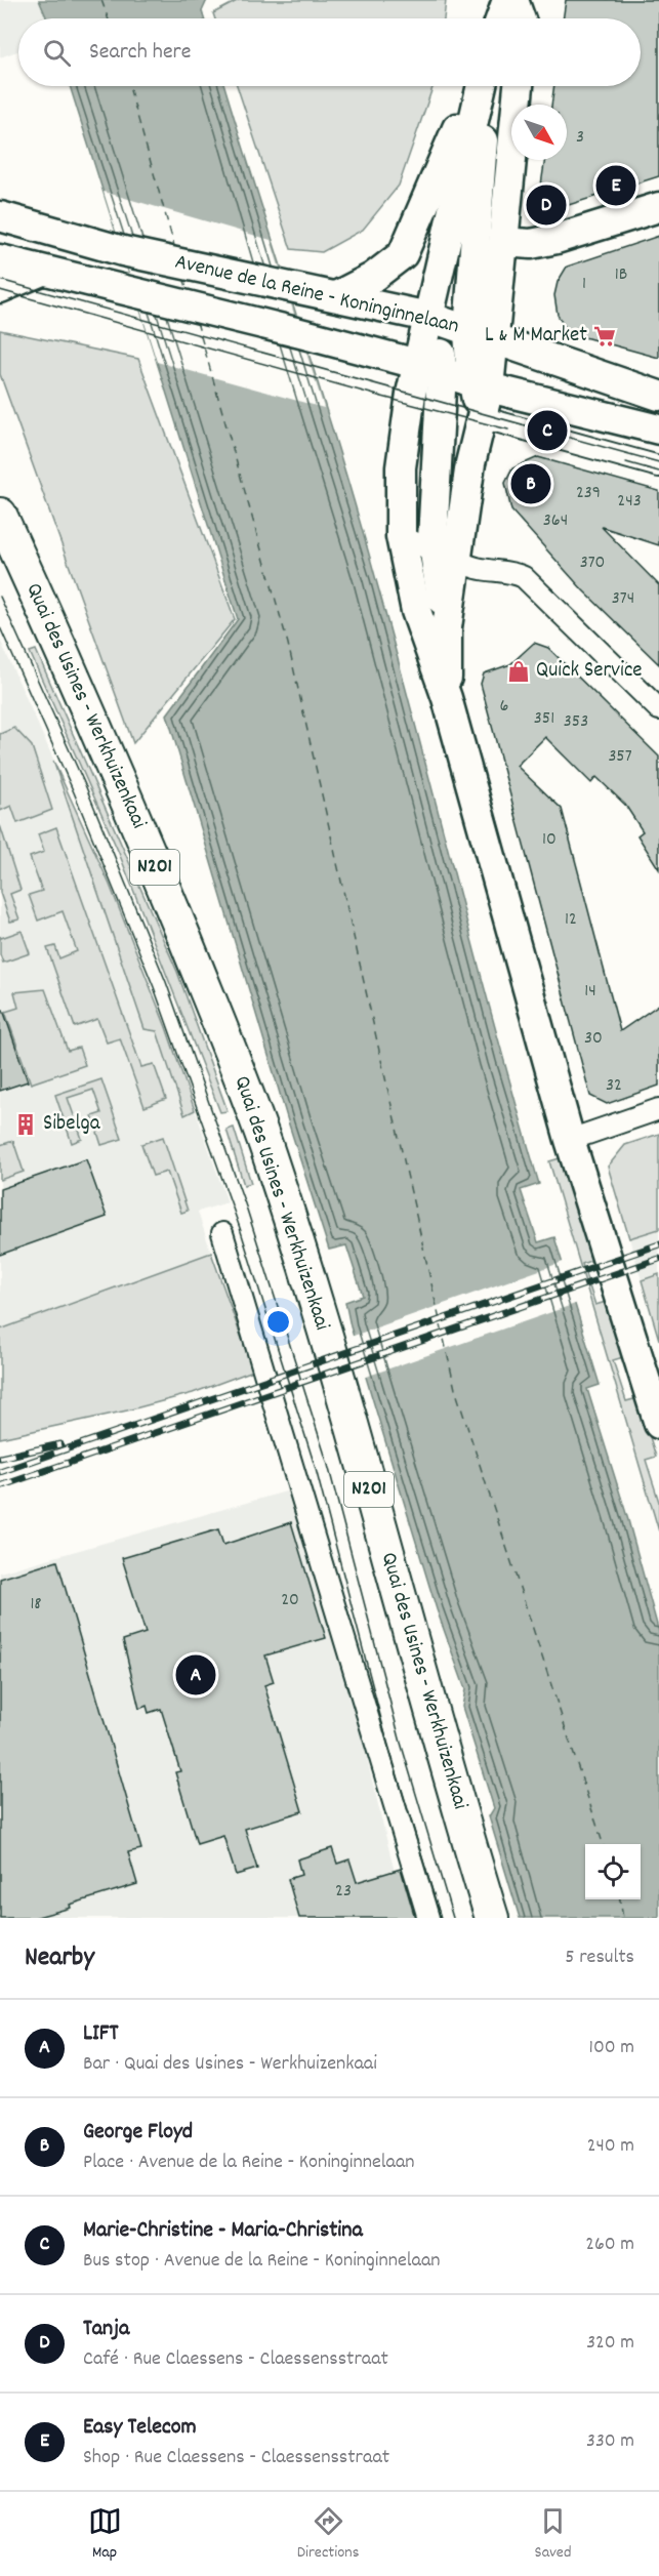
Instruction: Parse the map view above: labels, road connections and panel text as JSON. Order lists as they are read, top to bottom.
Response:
{
  "streets": {
    "main road": ["Avenue de la Reine - Koninginnelaan", "Quai des Usines - Werkhuizenkaai", "N201"]
  },
  "places": {
    "supermarket": ["L & M Market"],
    "shop": ["Quick Service"],
    "building": ["Sibelga"]
  },
  "house_numbers": [
    "3",
    "1B",
    "1",
    "239",
    "243",
    "364",
    "370",
    "374",
    "6",
    "351",
    "353",
    "357",
    "10",
    "12",
    "14",
    "30",
    "32",
    "20",
    "18",
    "23"
  ],
  "north": "bottom right",
  "page": {
    "search": "Search here",
    "pins": [
      "E",
      "D",
      "C",
      "B",
      "A"
    ],
    "heading": ["Nearby", "5 results"],
    "list": [
      {
        "mark": "A",
        "name": "LIFT",
        "note": "Bar · Quai des Usines - Werkhuizenkaai",
        "value": "100 m"
      },
      {
        "mark": "B",
        "name": "George Floyd",
        "note": "Place · Avenue de la Reine - Koninginnelaan",
        "value": "240 m"
      },
      {
        "mark": "C",
        "name": "Marie-Christine - Maria-Christina",
        "note": "Bus stop · Avenue de la Reine - Koninginnelaan",
        "value": "260 m"
      },
      {
        "mark": "D",
        "name": "Tanja",
        "note": "Café · Rue Claessens - Claessensstraat",
        "value": "320 m"
      },
      {
        "mark": "E",
        "name": "Easy Telecom",
        "note": "Shop · Rue Claessens - Claessensstraat",
        "value": "330 m"
      }
    ],
    "nav": ["Map", "Directions", "Saved"]
  }
}
